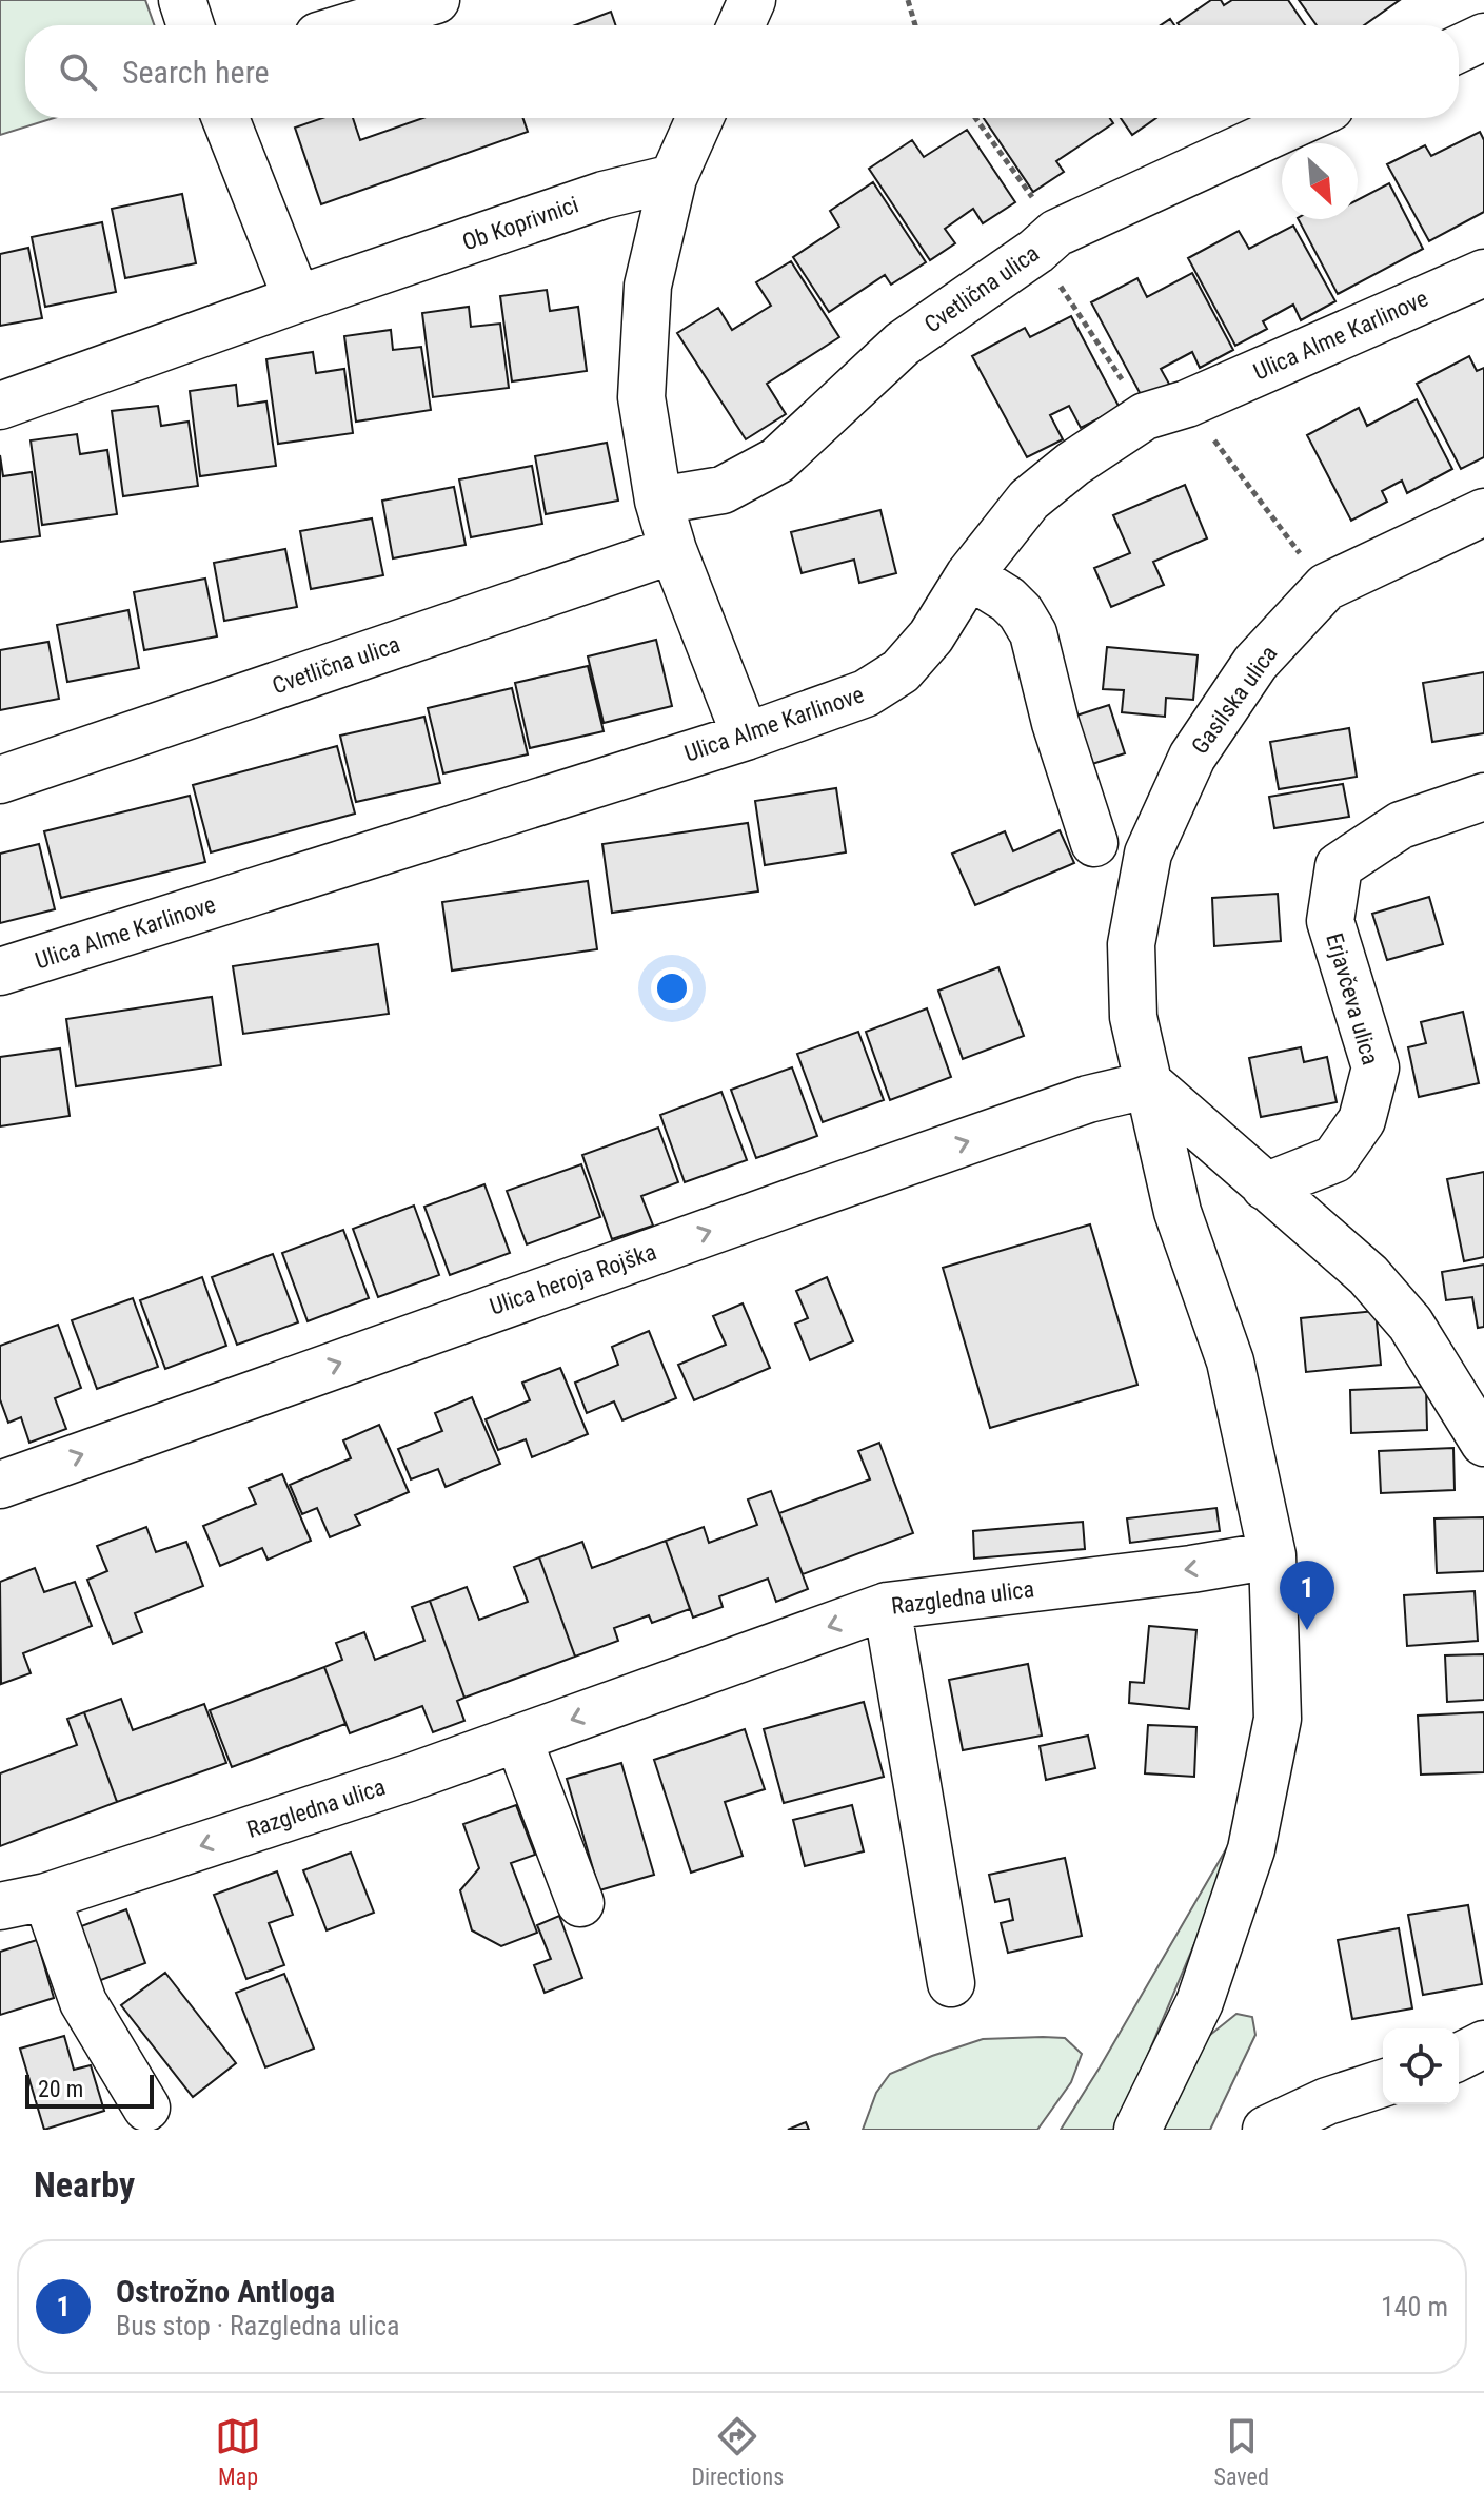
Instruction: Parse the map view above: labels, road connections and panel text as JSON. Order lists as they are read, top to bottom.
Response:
{
  "streets": {
    "street": [
      "Ob Koprivnici",
      "Cvetlična ulica",
      "Ulica Alme Karlinove",
      "Gasilska ulica",
      "Erjavčeva ulica",
      "Ulica heroja Rojška",
      "Razgledna ulica"
    ]
  },
  "crossings": [
    ["Gasilska ulica", "Ulica heroja Rojška"],
    ["Gasilska ulica", "Razgledna ulica"]
  ],
  "one_way": ["Ulica heroja Rojška", "Razgledna ulica"],
  "scale_bar": "20 m",
  "north": "bottom right",
  "page": {
    "search": "Search here",
    "pins": "1",
    "scale": "20 m",
    "heading": "Nearby",
    "list": [
      {
        "mark": "1",
        "name": "Ostrožno Antloga",
        "note": "Bus stop · Razgledna ulica",
        "value": "140 m"
      }
    ],
    "nav": ["Map", "Directions", "Saved"]
  }
}
